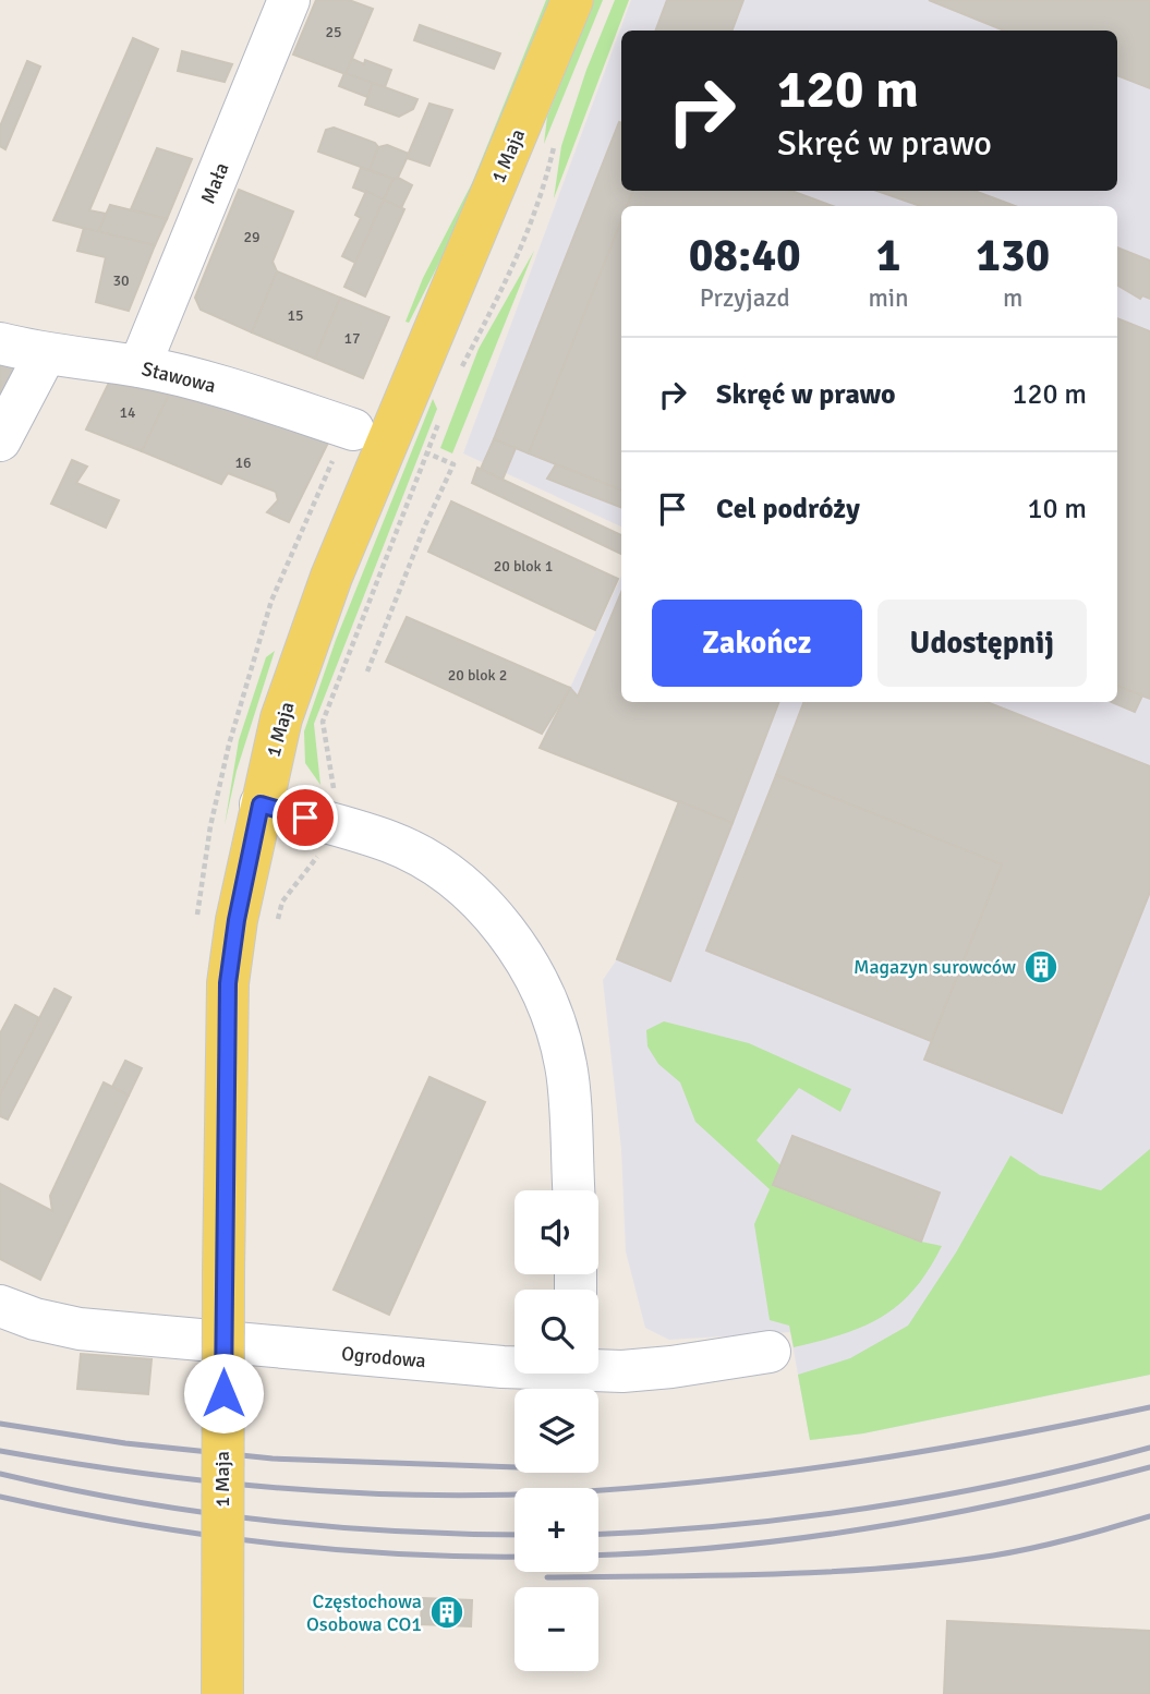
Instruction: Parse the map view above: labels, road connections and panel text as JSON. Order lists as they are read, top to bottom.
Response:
{
  "streets": {
    "main road": ["1 Maja"],
    "street": ["Mała", "Stawowa", "Ogrodowa"]
  },
  "crossings": [
    ["Mała", "Stawowa"]
  ],
  "places": {
    "building": ["Magazyn surowców", "Częstochowa Osobowa CO1"]
  },
  "house_numbers": [
    "25",
    "29",
    "30",
    "15",
    "17",
    "14",
    "16",
    "20 blok 1",
    "20 blok 2"
  ],
  "page": {
    "turn": ["120 m", "Skręć w prawo"],
    "eta": [
      "08:40",
      "Przyjazd",
      "1",
      "min",
      "130",
      "m"
    ],
    "list": [
      {
        "name": "Skręć w prawo",
        "value": "120 m"
      },
      {
        "name": "Cel podróży",
        "value": "10 m"
      }
    ],
    "buttons": ["Zakończ", "Udostępnij"],
    "map_buttons": ["+", "−"]
  }
}
